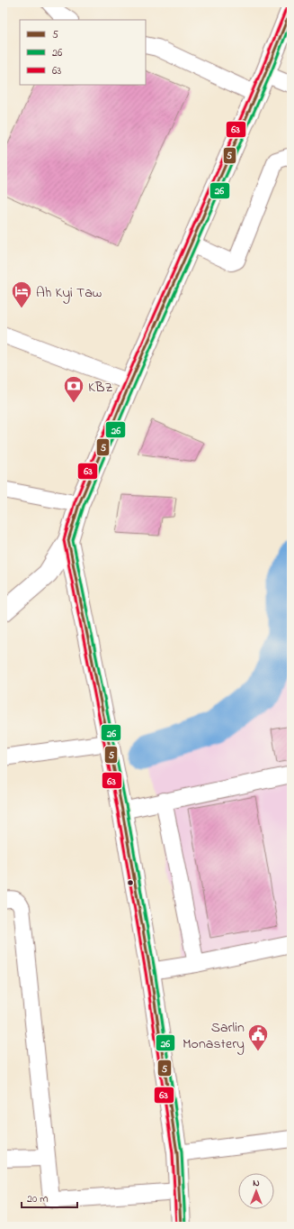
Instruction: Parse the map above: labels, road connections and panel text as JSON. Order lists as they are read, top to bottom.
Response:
{
  "places": {
    "hotel": ["Ah Kyi Taw"],
    "bank": ["KBZ"],
    "public building": ["Sarlin Monastery"]
  },
  "lines": ["transit line 63", "transit line 5", "transit line 26"],
  "legend": ["5", "26", "63"],
  "scale_bar": "20 m",
  "north": "top"
}
